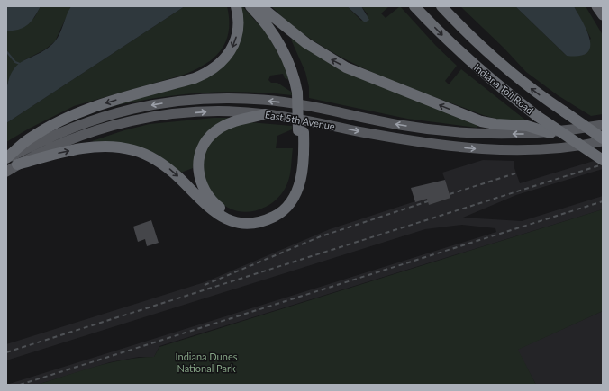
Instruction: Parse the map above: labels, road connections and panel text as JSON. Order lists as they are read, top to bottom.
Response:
{
  "streets": {
    "highway": ["Indiana Toll Road"],
    "main road": ["East 5th Avenue"]
  },
  "parks": ["Indiana Dunes National Park"]
}
